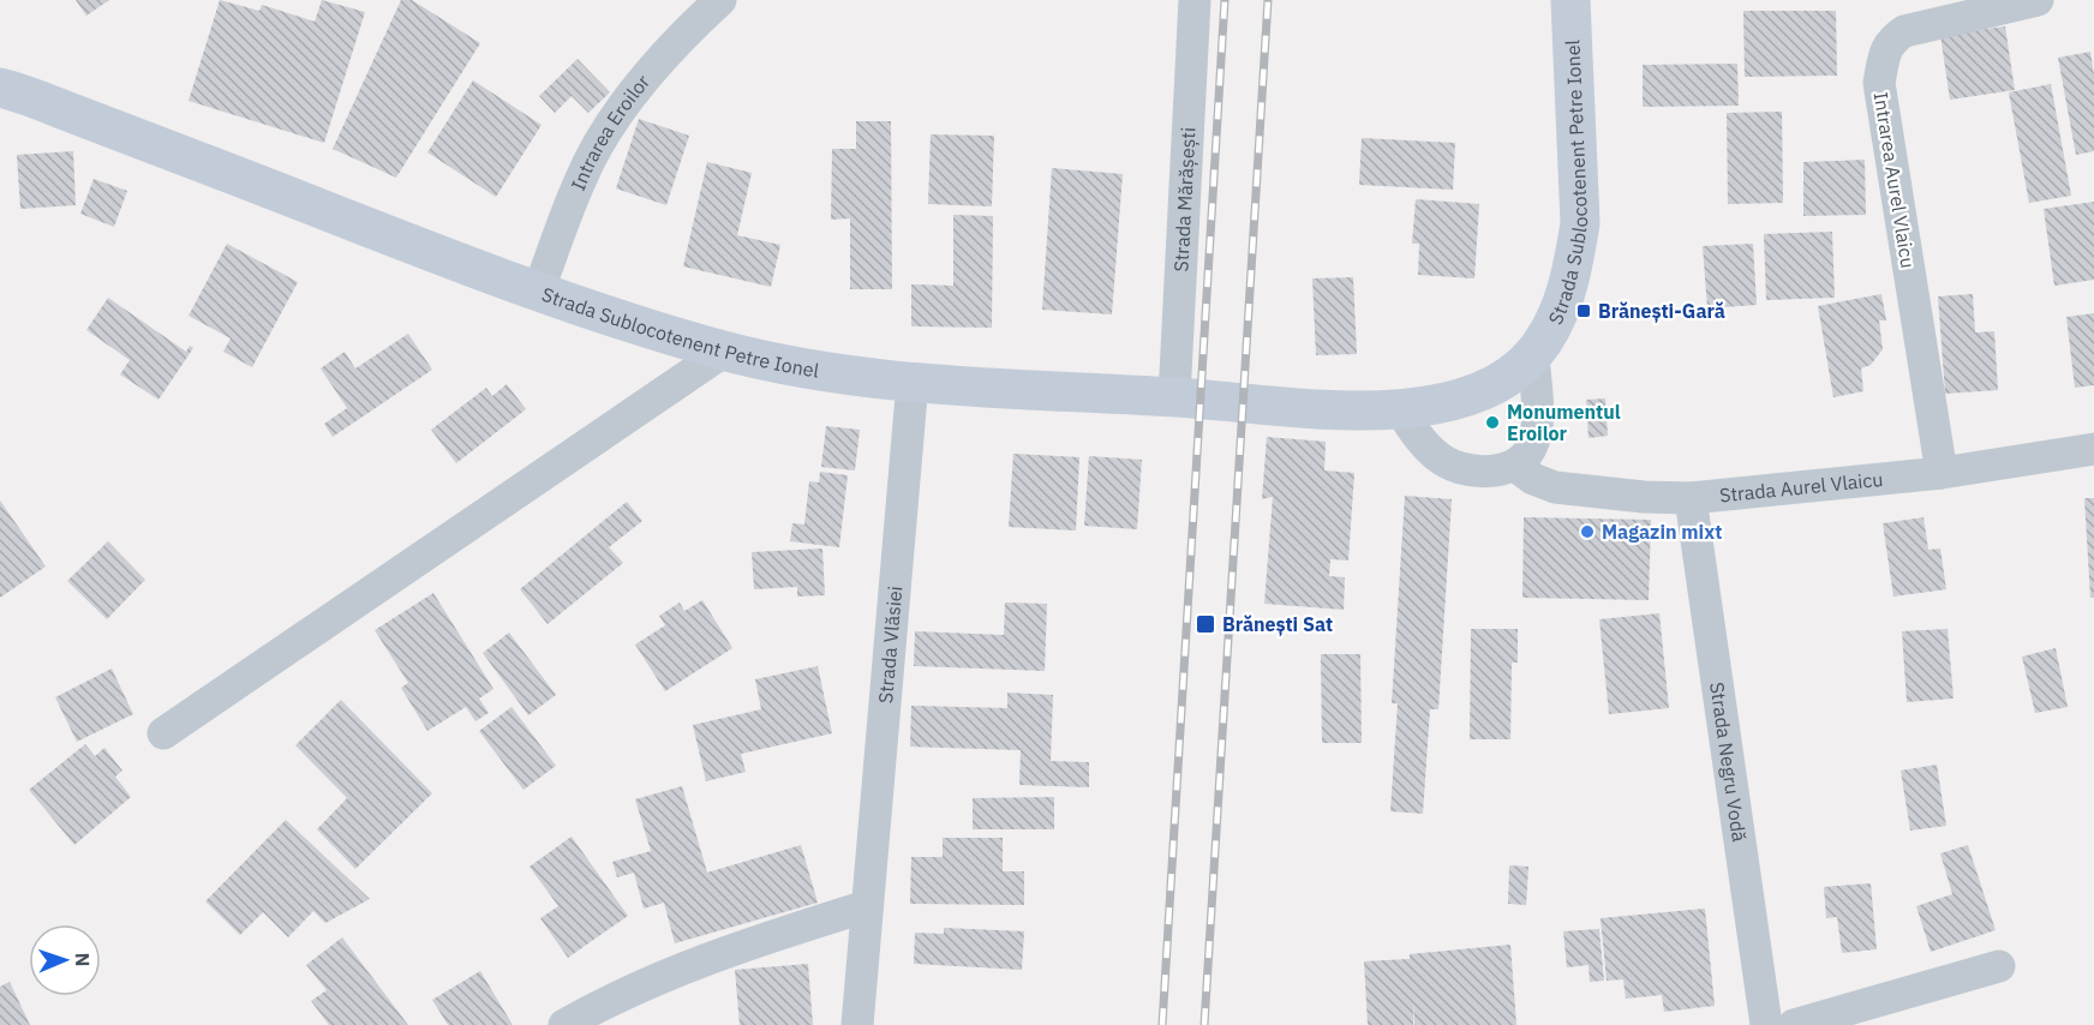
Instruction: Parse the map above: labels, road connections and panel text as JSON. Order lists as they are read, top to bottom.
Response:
{
  "streets": {
    "main road": ["Strada Sublocotenent Petre Ionel"],
    "street": [
      "Intrarea Eroilor",
      "Intrarea Aurel Vlaicu",
      "Strada Mărășești",
      "Strada Aurel Vlaicu",
      "Strada Vlăsiei",
      "Strada Negru Vodă"
    ]
  },
  "crossings": [
    ["Intrarea Eroilor", "Strada Sublocotenent Petre Ionel"],
    ["Strada Sublocotenent Petre Ionel", "Strada Mărășești"],
    ["Strada Sublocotenent Petre Ionel", "Strada Vlăsiei"],
    ["Intrarea Aurel Vlaicu", "Strada Aurel Vlaicu"],
    ["Strada Aurel Vlaicu", "Strada Negru Vodă"]
  ],
  "places": {
    "transit": ["Brănești-Gară", "Brănești Sat"],
    "other": ["Monumentul Eroilor", "Magazin mixt"]
  },
  "north": "right"
}
